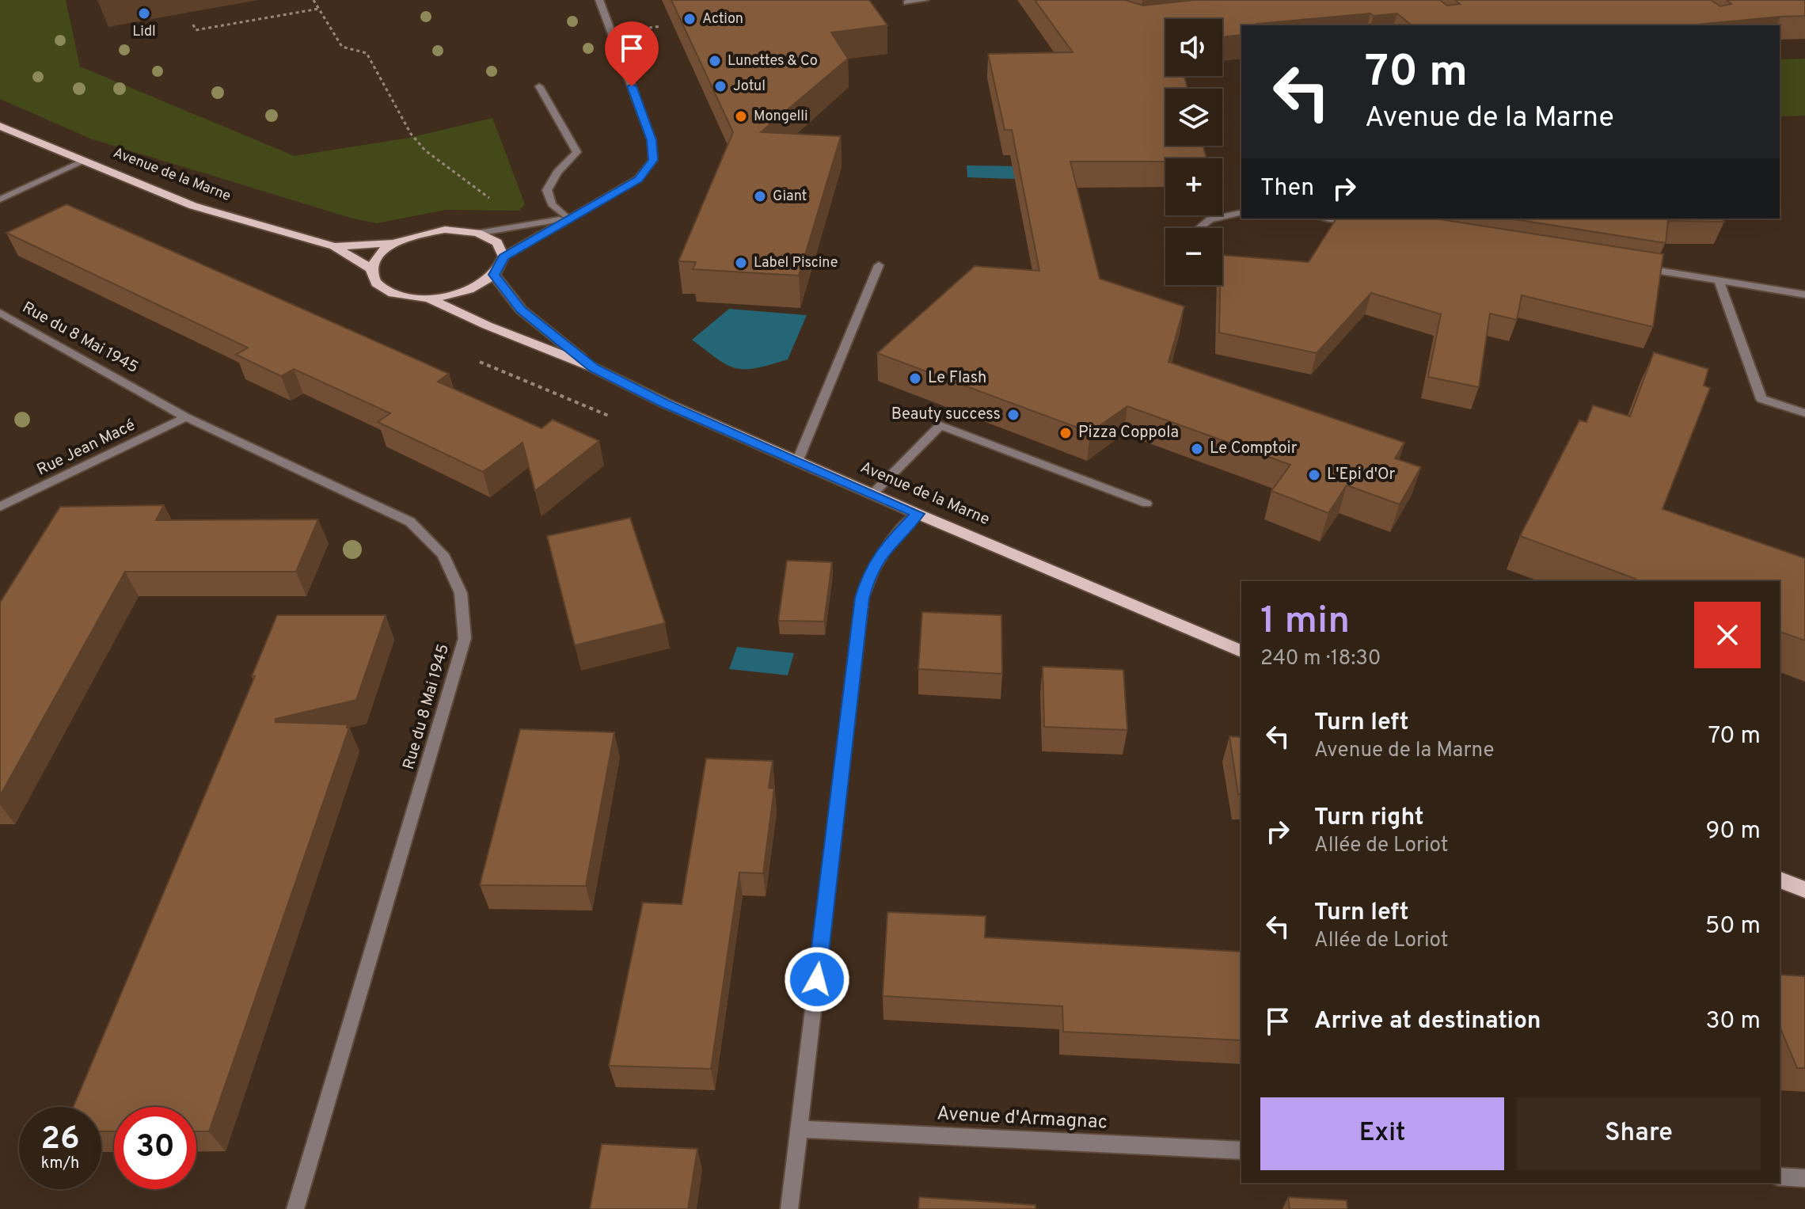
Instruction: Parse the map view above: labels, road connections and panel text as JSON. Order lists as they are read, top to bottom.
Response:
{
  "streets": {
    "main road": ["Avenue de la Marne"],
    "street": ["Rue du 8 Mai 1945", "Rue Jean Macé", "Avenue d'Armagnac"]
  },
  "crossings": [
    ["Rue du 8 Mai 1945", "Rue Jean Macé"]
  ],
  "places": [
    "Lidl",
    "Action",
    "Lunettes & Co",
    "Jotul",
    "Mongelli",
    "Giant",
    "Label Piscine",
    "Le Flash",
    "Beauty success",
    "Pizza Coppola",
    "Le Comptoir",
    "L'Epi d'Or"
  ],
  "page": {
    "map_buttons": ["+", "−"],
    "turn": ["70 m", "Avenue de la Marne"],
    "then": "Then",
    "heading": ["1 min", "240 m · 18:30"],
    "list": [
      {
        "name": "Turn left",
        "note": "Avenue de la Marne",
        "value": "70 m"
      },
      {
        "name": "Turn right",
        "note": "Allée de Loriot",
        "value": "90 m"
      },
      {
        "name": "Turn left",
        "note": "Allée de Loriot",
        "value": "50 m"
      },
      {
        "name": "Arrive at destination",
        "value": "30 m"
      }
    ],
    "buttons": ["Exit", "Share"],
    "speed": "26 km/h",
    "limit": "30"
  }
}
